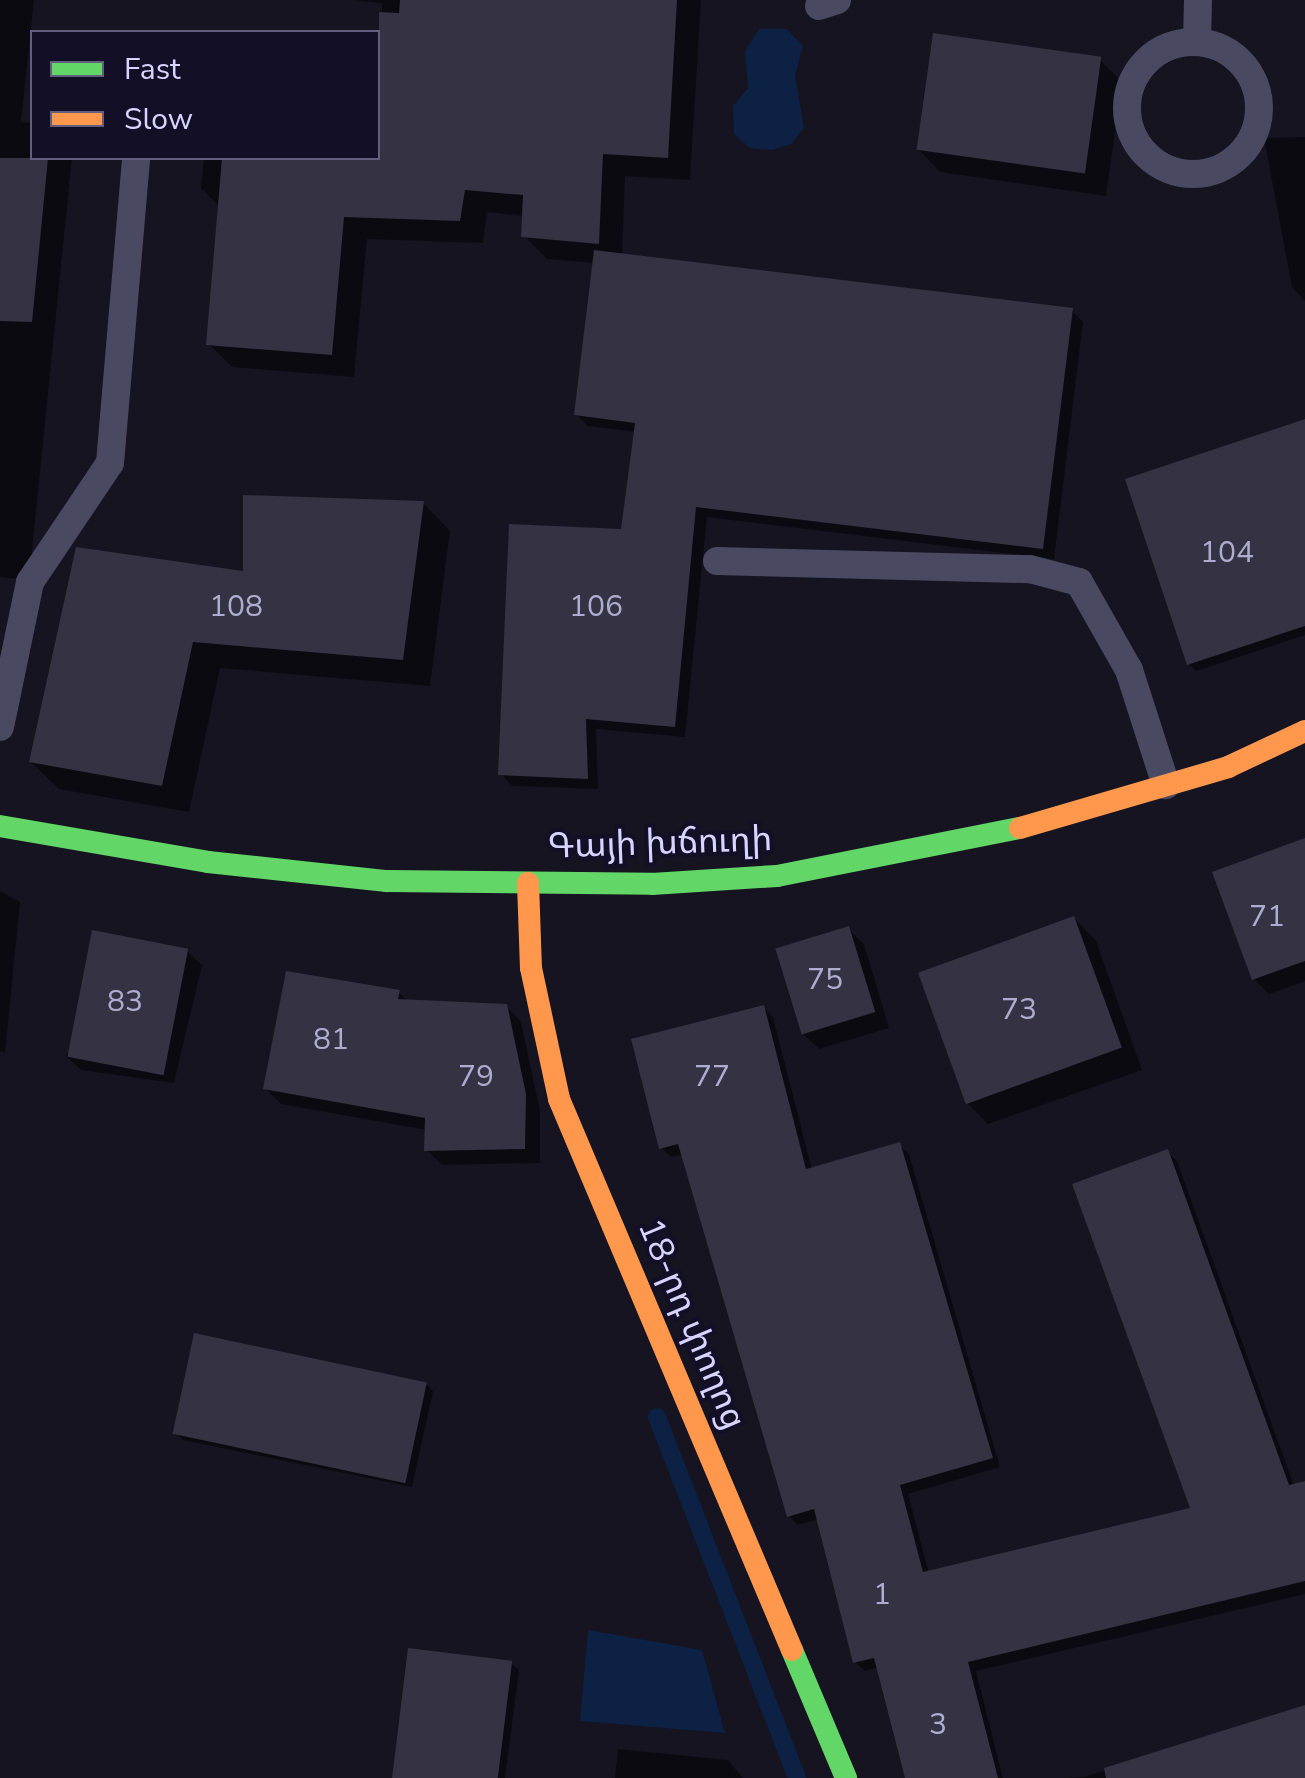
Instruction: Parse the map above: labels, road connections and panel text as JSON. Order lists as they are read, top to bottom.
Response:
{
  "streets": {
    "main road": ["Գայի խճուղի", "18-րդ փողոց"]
  },
  "crossings": [
    ["Գայի խճուղի", "18-րդ փողոց"]
  ],
  "house_numbers": [
    "104",
    "108",
    "106",
    "71",
    "75",
    "83",
    "73",
    "81",
    "79",
    "77",
    "1",
    "3"
  ],
  "legend": ["Fast", "Slow"]
}
